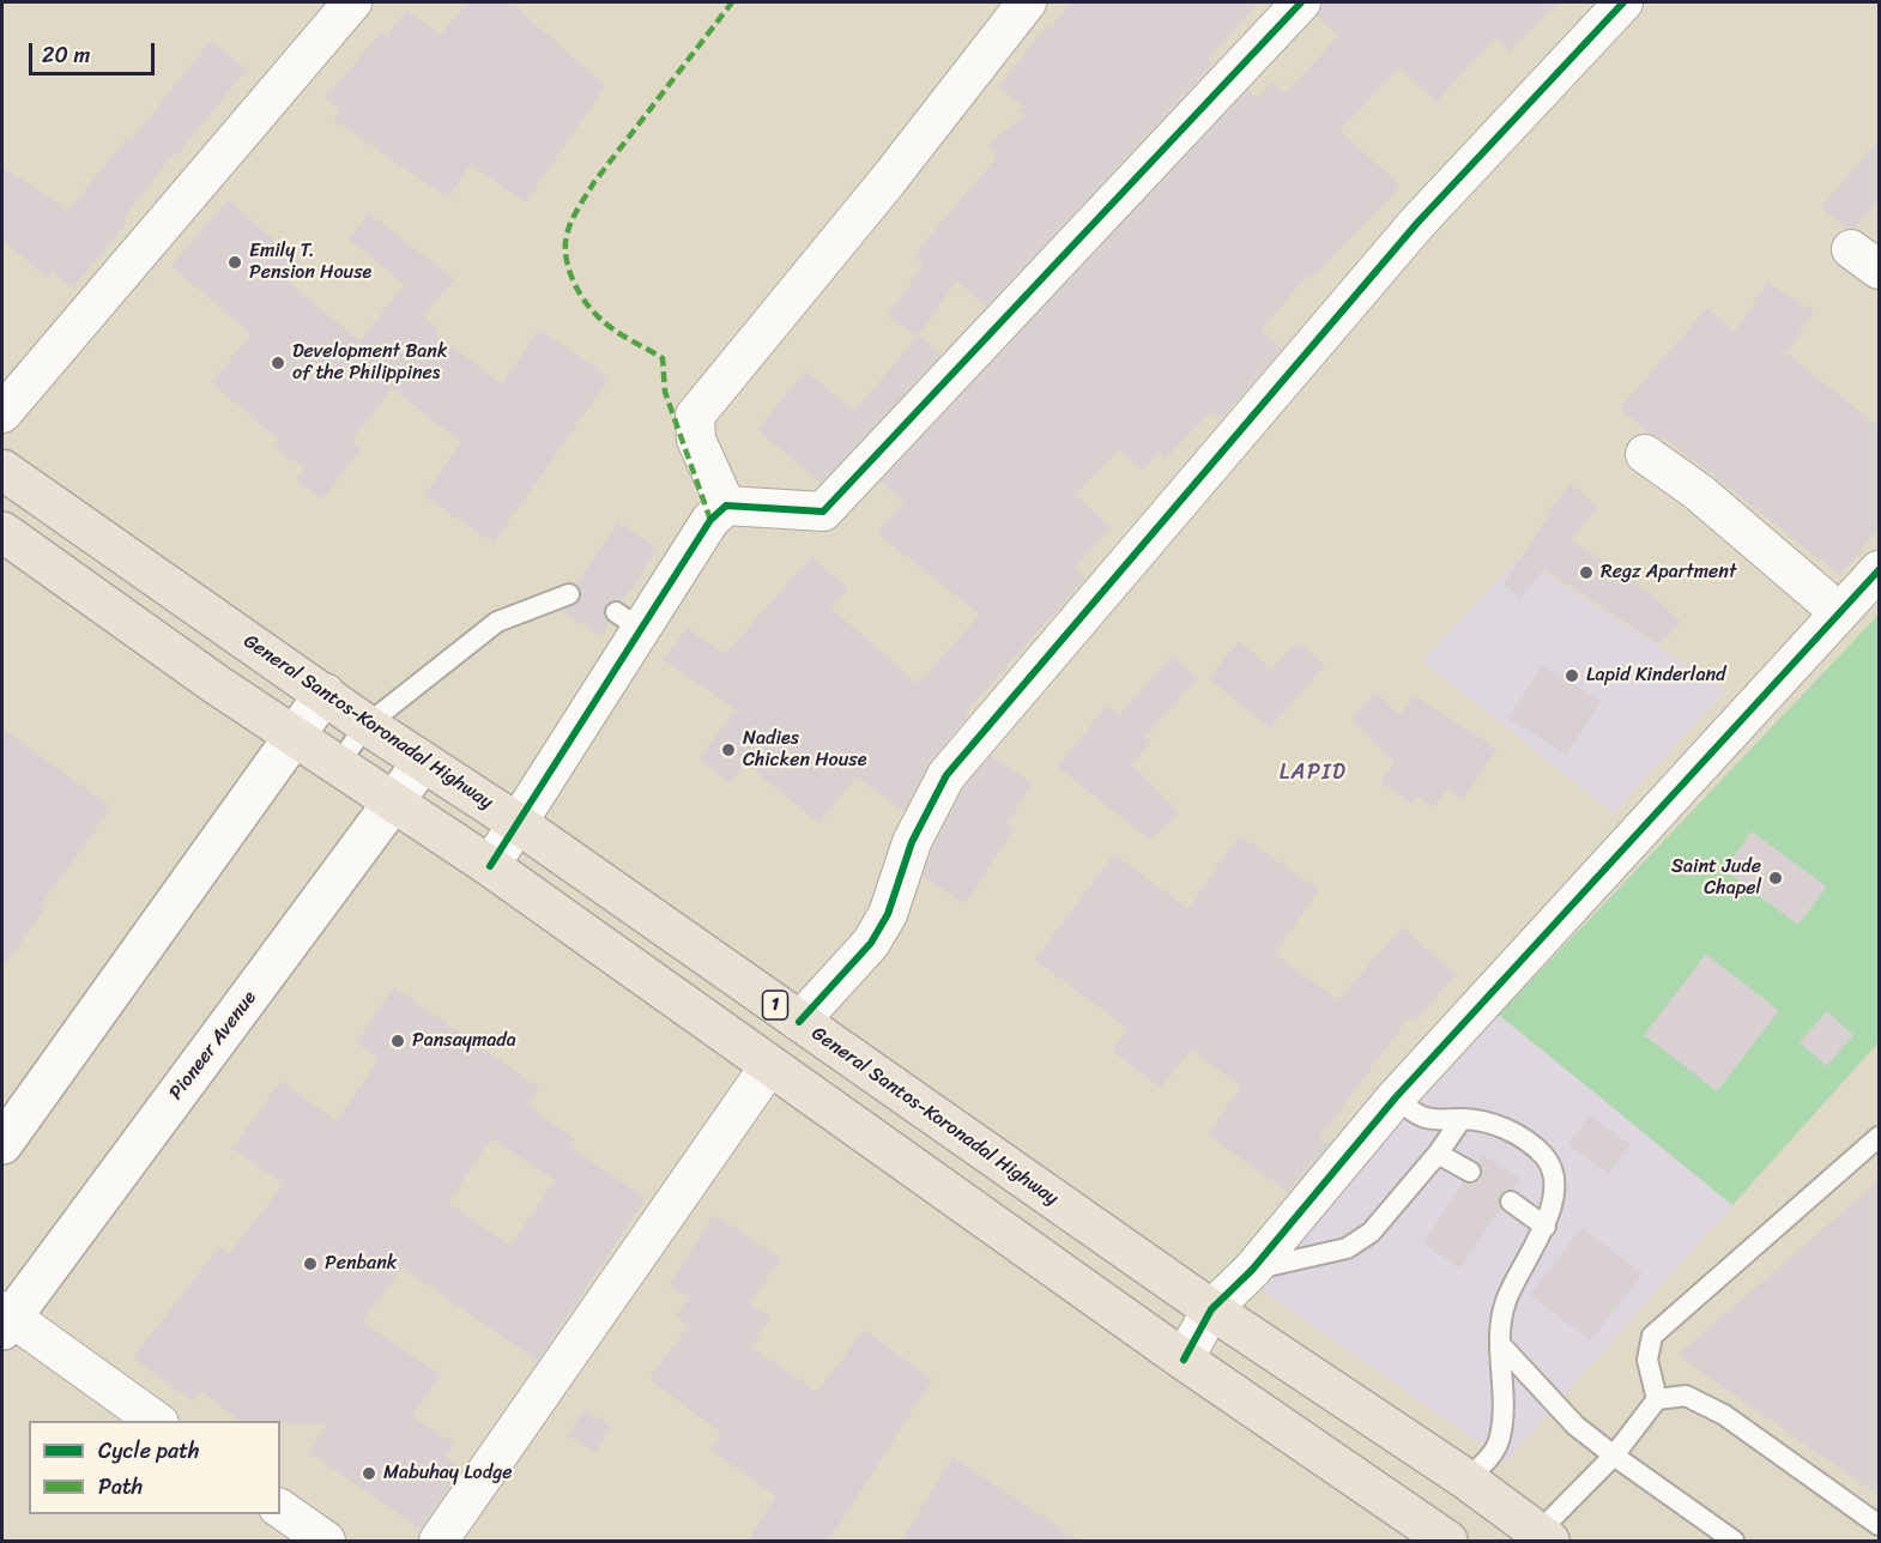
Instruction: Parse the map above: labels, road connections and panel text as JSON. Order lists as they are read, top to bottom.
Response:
{
  "streets": {
    "highway": ["General Santos-Koronadal Highway", "1"],
    "street": ["Pioneer Avenue"]
  },
  "crossings": [
    ["General Santos-Koronadal Highway", "Pioneer Avenue"]
  ],
  "districts": ["LAPID"],
  "places": [
    "Emily T. Pension House",
    "Development Bank of the Philippines",
    "Regz Apartment",
    "Lapid Kinderland",
    "Nadies Chicken House",
    "Saint Jude Chapel",
    "Pansaymada",
    "Penbank",
    "Mabuhay Lodge"
  ],
  "legend": ["Cycle path", "Path"],
  "scale_bar": "20 m"
}
